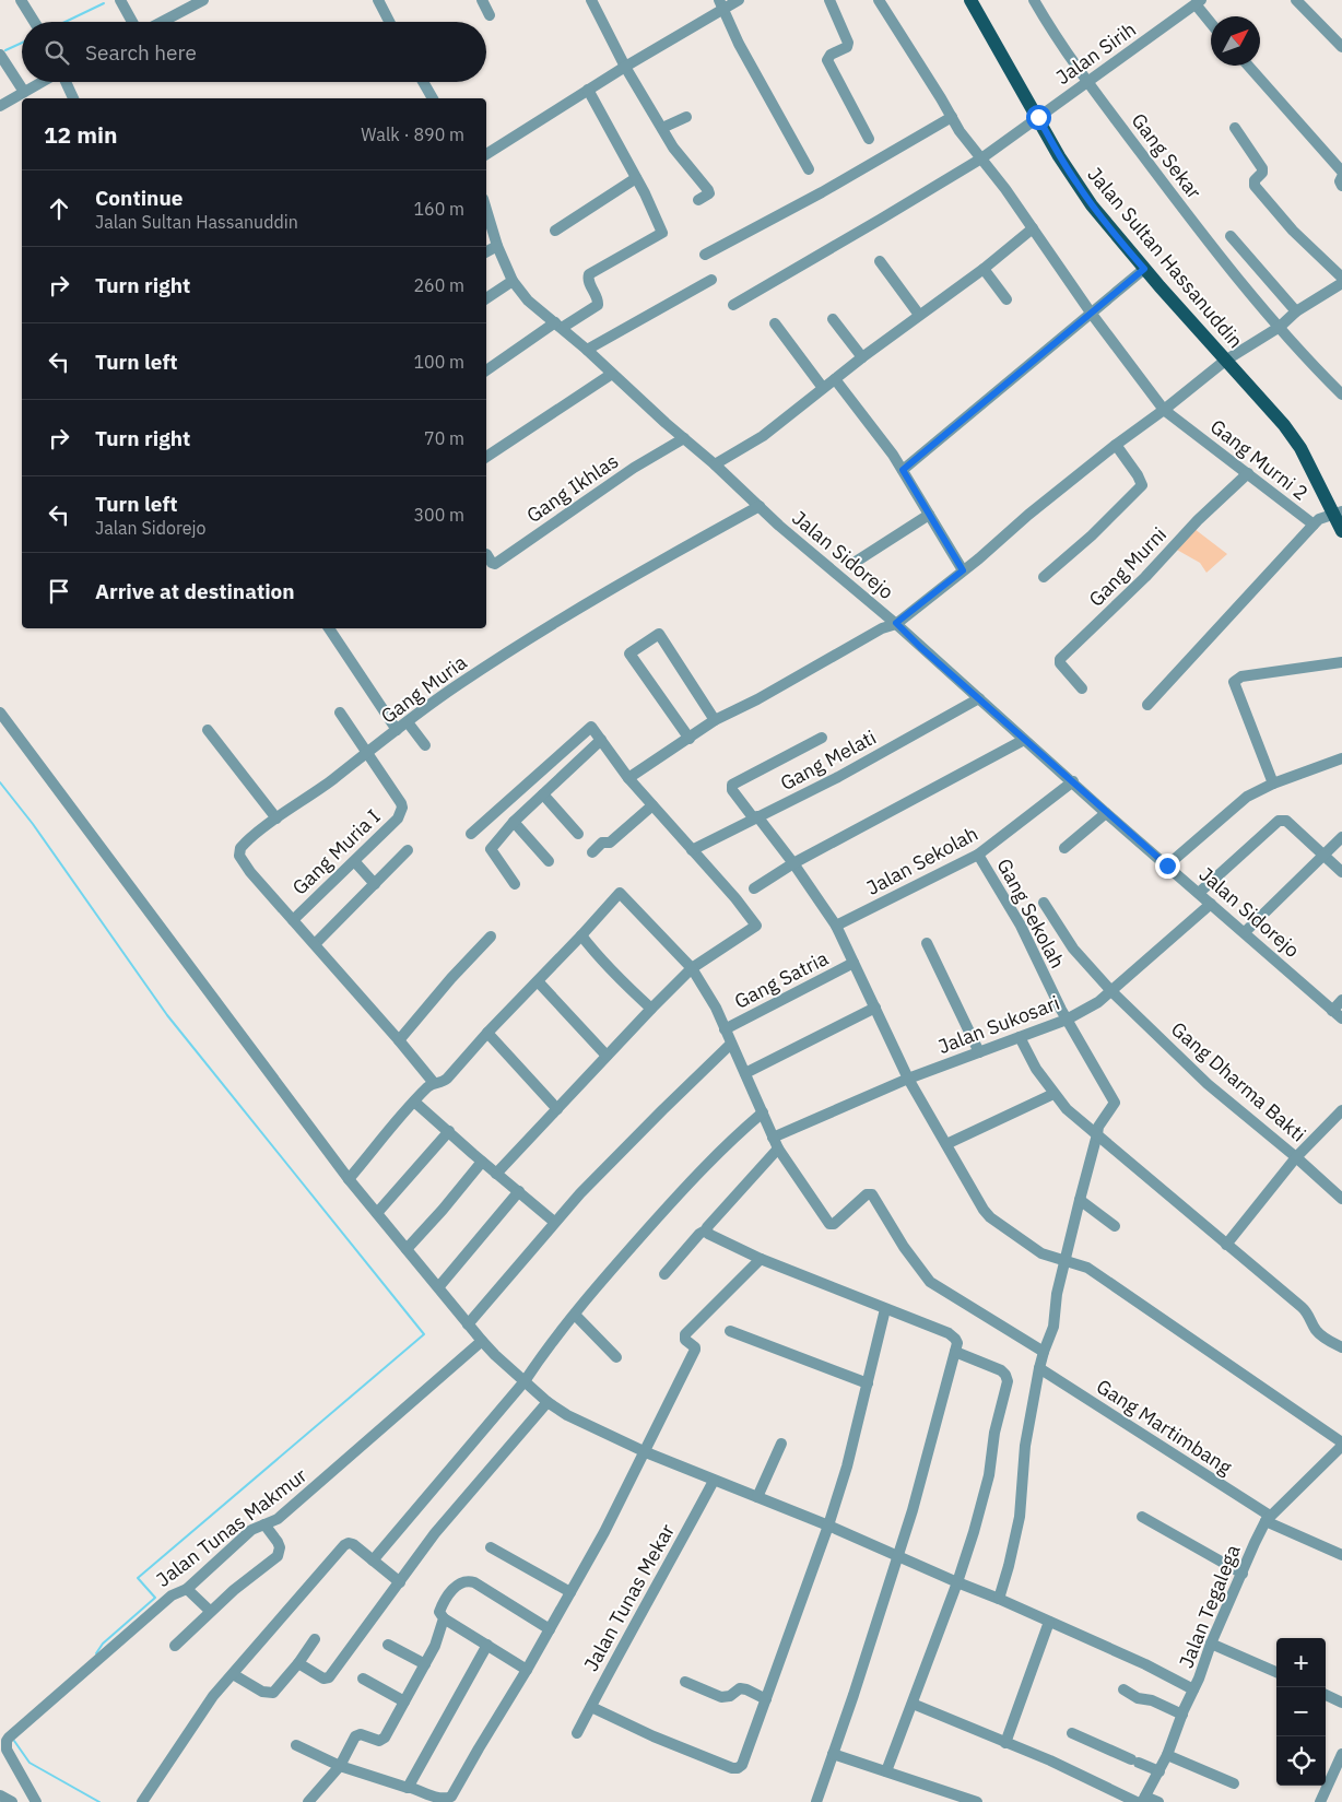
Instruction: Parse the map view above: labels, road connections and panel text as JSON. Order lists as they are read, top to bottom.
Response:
{
  "streets": {
    "main road": ["Jalan Sultan Hassanuddin"],
    "street": [
      "Jalan Sirih",
      "Gang Sekar",
      "Gang Murni 2",
      "Gang Ikhlas",
      "Jalan Sidorejo",
      "Gang Murni",
      "Gang Muria",
      "Gang Melati",
      "Gang Muria I",
      "Jalan Sekolah",
      "Gang Sekolah",
      "Gang Satria",
      "Jalan Sukosari",
      "Gang Dharma Bakti",
      "Gang Martimbang",
      "Jalan Tunas Makmur",
      "Jalan Tunas Mekar",
      "Jalan Tegalega"
    ]
  },
  "crossings": [
    ["Jalan Sirih", "Gang Sekar"],
    ["Jalan Sirih", "Jalan Sultan Hassanuddin"],
    ["Jalan Sirih", "Gang Murni 2"],
    ["Jalan Sultan Hassanuddin", "Gang Murni 2"],
    ["Gang Murni 2", "Gang Murni"],
    ["Gang Ikhlas", "Jalan Sidorejo"],
    ["Jalan Sidorejo", "Gang Muria"],
    ["Jalan Sidorejo", "Gang Melati"],
    ["Jalan Sidorejo", "Jalan Sekolah"],
    ["Jalan Sidorejo", "Jalan Sukosari"],
    ["Gang Muria", "Gang Muria I"],
    ["Jalan Sekolah", "Gang Sekolah"],
    ["Gang Sekolah", "Jalan Sukosari"],
    ["Jalan Sukosari", "Gang Dharma Bakti"],
    ["Gang Martimbang", "Jalan Tegalega"]
  ],
  "north": "top right",
  "page": {
    "search": "Search here",
    "heading": ["12 min", "Walk · 890 m"],
    "list": [
      ["Continue", "Jalan Sultan Hassanuddin", "160 m"],
      ["Turn right", "260 m"],
      ["Turn left", "100 m"],
      ["Turn right", "70 m"],
      ["Turn left", "Jalan Sidorejo", "300 m"],
      "Arrive at destination"
    ],
    "map_buttons": ["+", "−"]
  }
}
